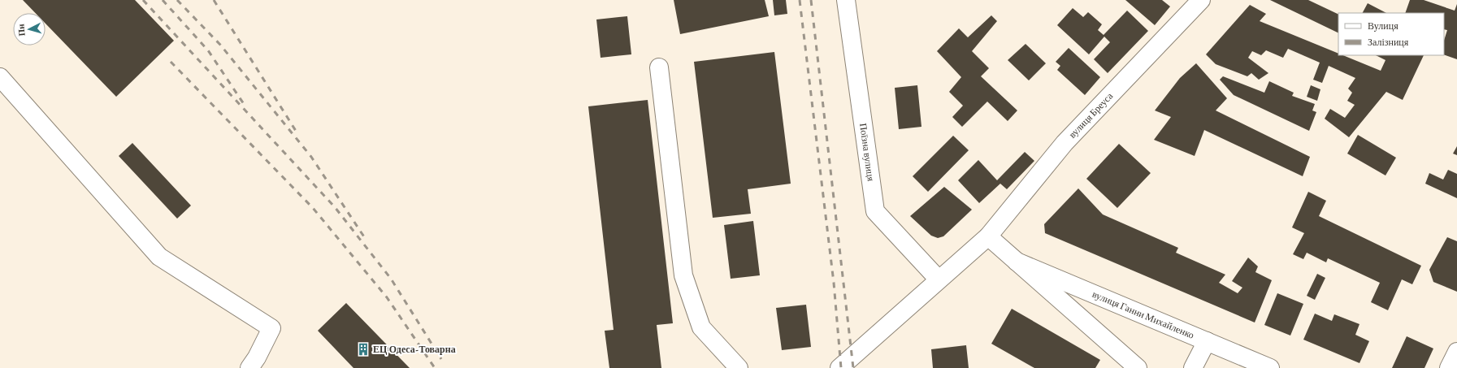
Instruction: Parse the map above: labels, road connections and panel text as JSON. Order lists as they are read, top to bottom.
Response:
{
  "streets": {
    "street": ["вулиця Бреуса", "Поїзна вулиця", "вулиця Ганни Михайленко"]
  },
  "crossings": [
    ["вулиця Бреуса", "Поїзна вулиця"],
    ["вулиця Бреуса", "вулиця Ганни Михайленко"]
  ],
  "places": {
    "building": ["ЕЦ Одеса-Товарна"]
  },
  "legend": ["Вулиця", "Залізниця"],
  "north": "left"
}
